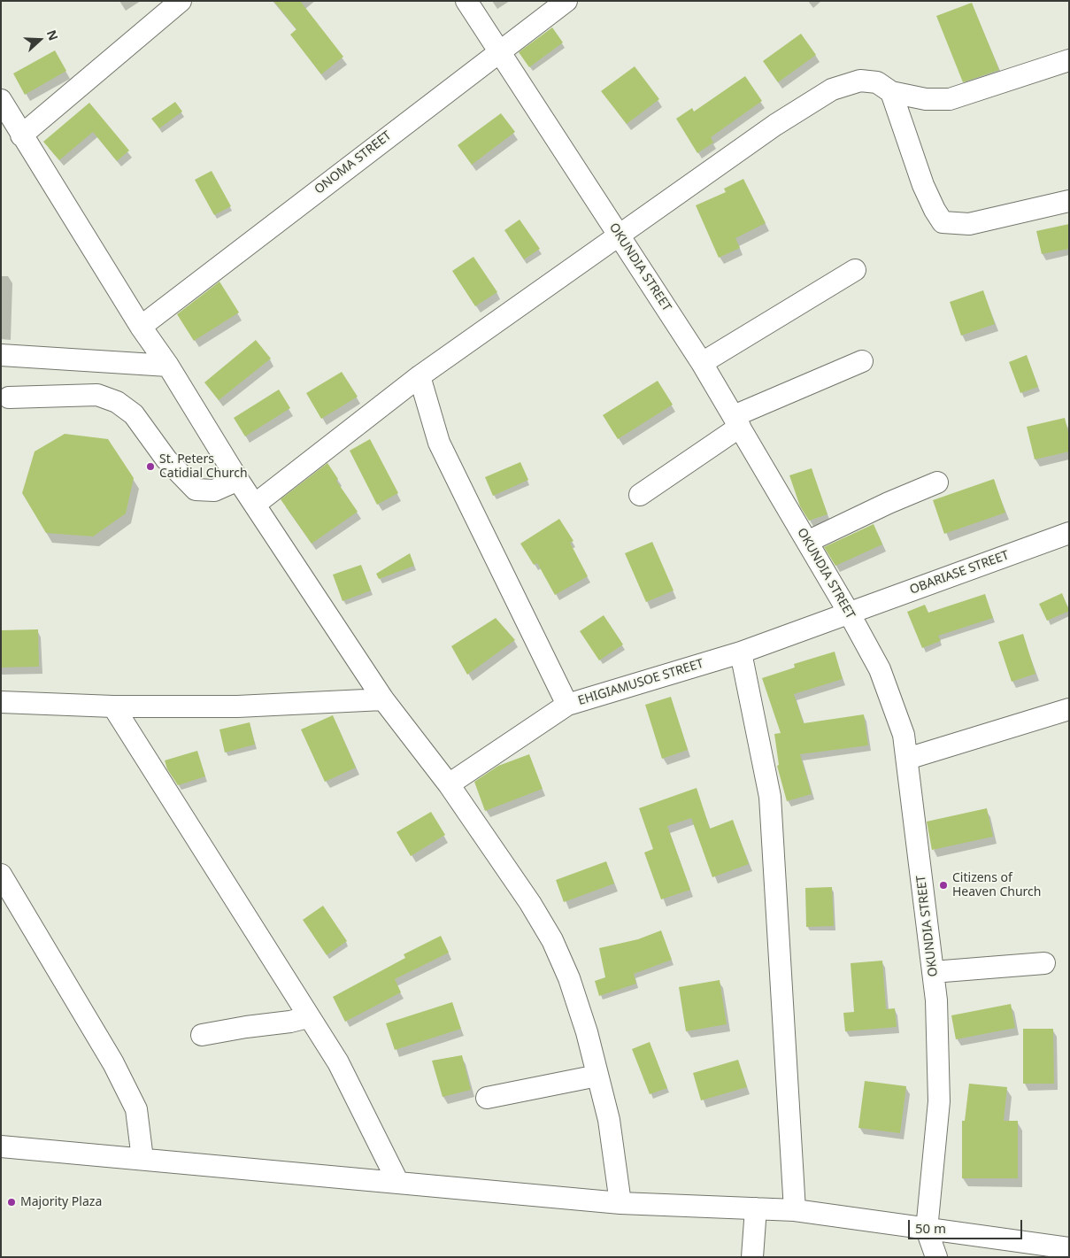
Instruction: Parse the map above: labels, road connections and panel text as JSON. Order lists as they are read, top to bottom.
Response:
{
  "streets": {
    "street": [
      "ONOMA STREET",
      "OKUNDIA STREET",
      "OBARIASE STREET",
      "EHIGIAMUSOE STREET"
    ]
  },
  "crossings": [
    ["ONOMA STREET", "OKUNDIA STREET"],
    ["OKUNDIA STREET", "OBARIASE STREET"],
    ["OKUNDIA STREET", "EHIGIAMUSOE STREET"],
    ["OBARIASE STREET", "EHIGIAMUSOE STREET"]
  ],
  "places": ["St. Peters Catidial Church", "Citizens of Heaven Church", "Majority Plaza"],
  "scale_bar": "50 m",
  "north": "right"
}
